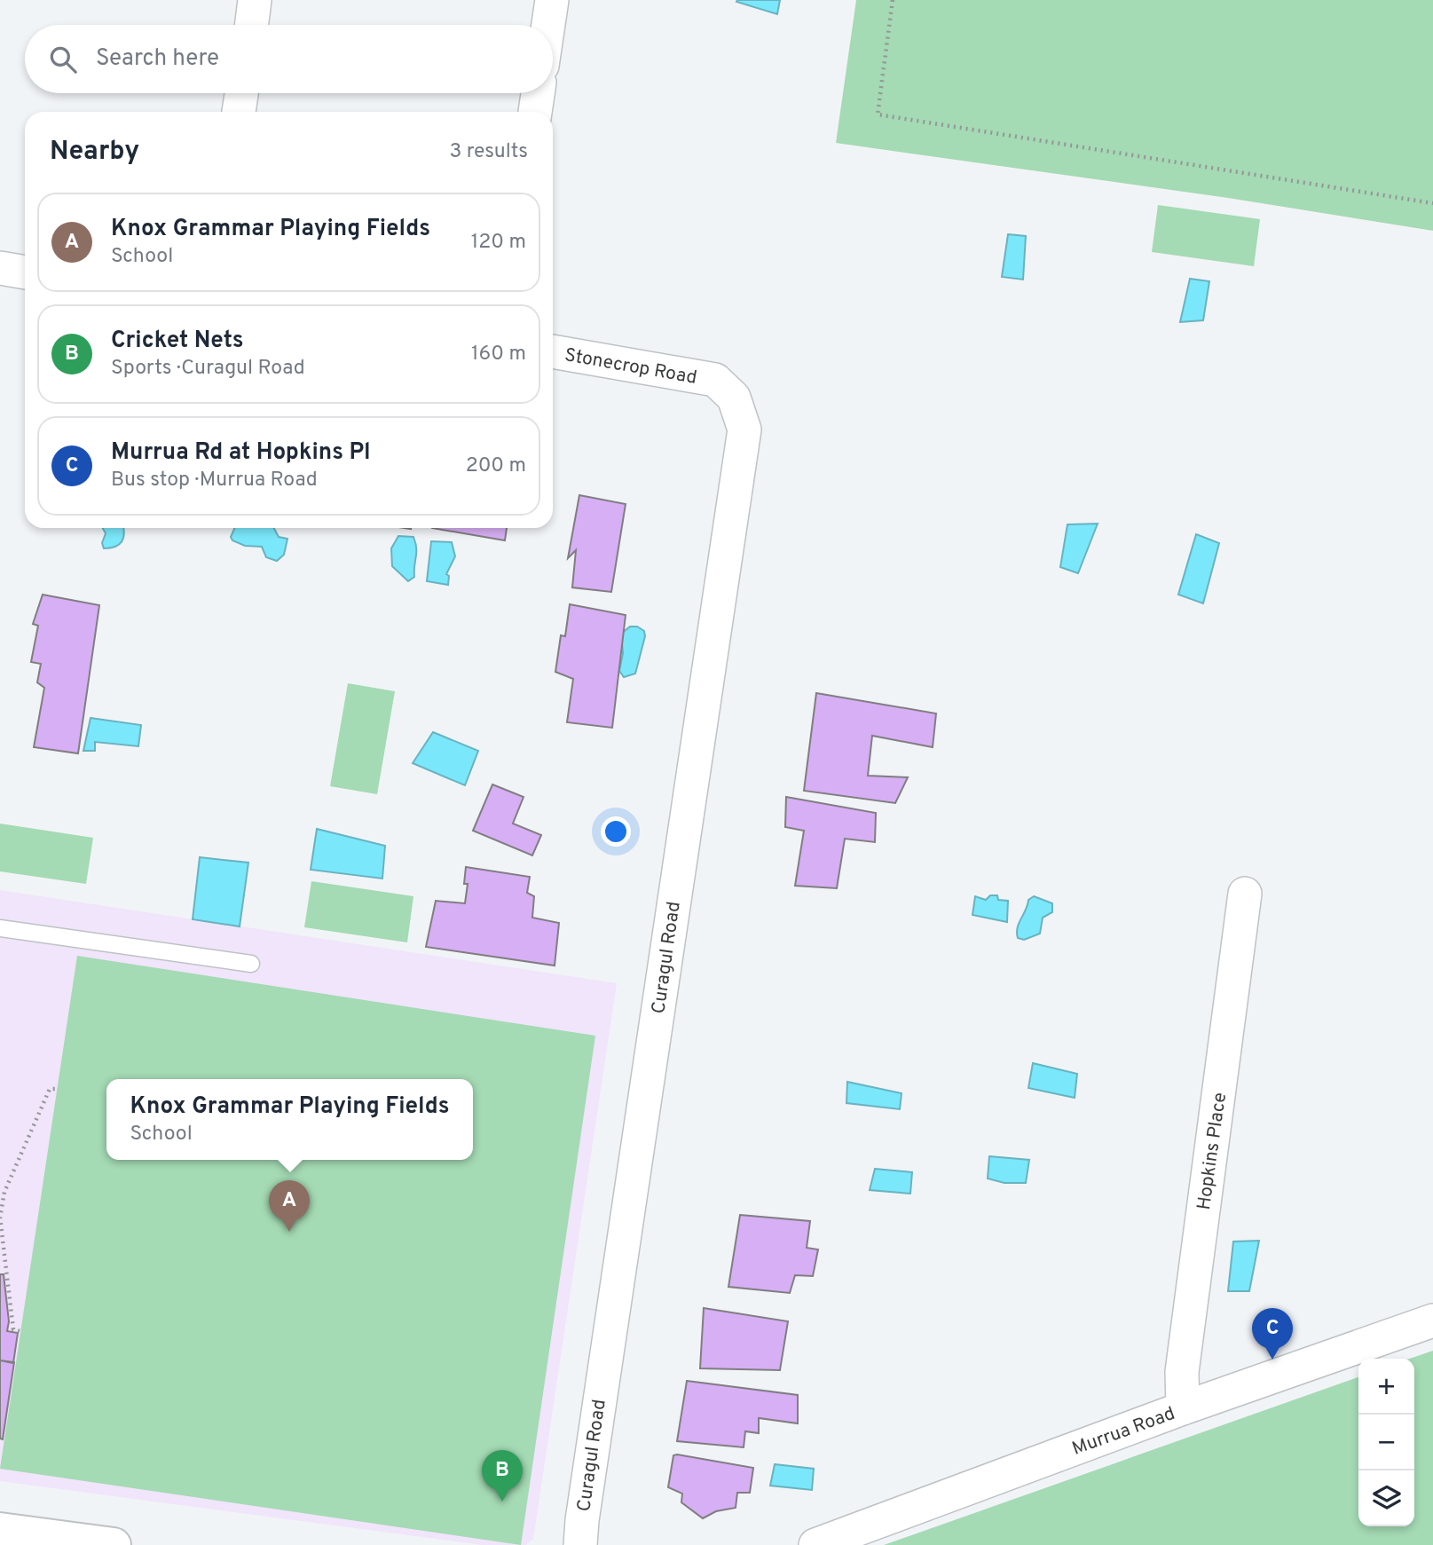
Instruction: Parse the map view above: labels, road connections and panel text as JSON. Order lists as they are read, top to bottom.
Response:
{
  "streets": {
    "street": [
      "Stonecrop Road",
      "Curagul Road",
      "Hopkins Place",
      "Murrua Road"
    ]
  },
  "crossings": [
    ["Stonecrop Road", "Curagul Road"],
    ["Hopkins Place", "Murrua Road"]
  ],
  "page": {
    "search": "Search here",
    "heading": ["Nearby", "3 results"],
    "list": [
      {
        "mark": "A",
        "name": "Knox Grammar Playing Fields",
        "note": "School",
        "value": "120 m"
      },
      {
        "mark": "B",
        "name": "Cricket Nets",
        "note": "Sports · Curagul Road",
        "value": "160 m"
      },
      {
        "mark": "C",
        "name": "Murrua Rd at Hopkins Pl",
        "note": "Bus stop · Murrua Road",
        "value": "200 m"
      }
    ],
    "popup": ["Knox Grammar Playing Fields", "School"],
    "pins": ["A", "C", "B"],
    "map_buttons": ["+", "−"]
  }
}
